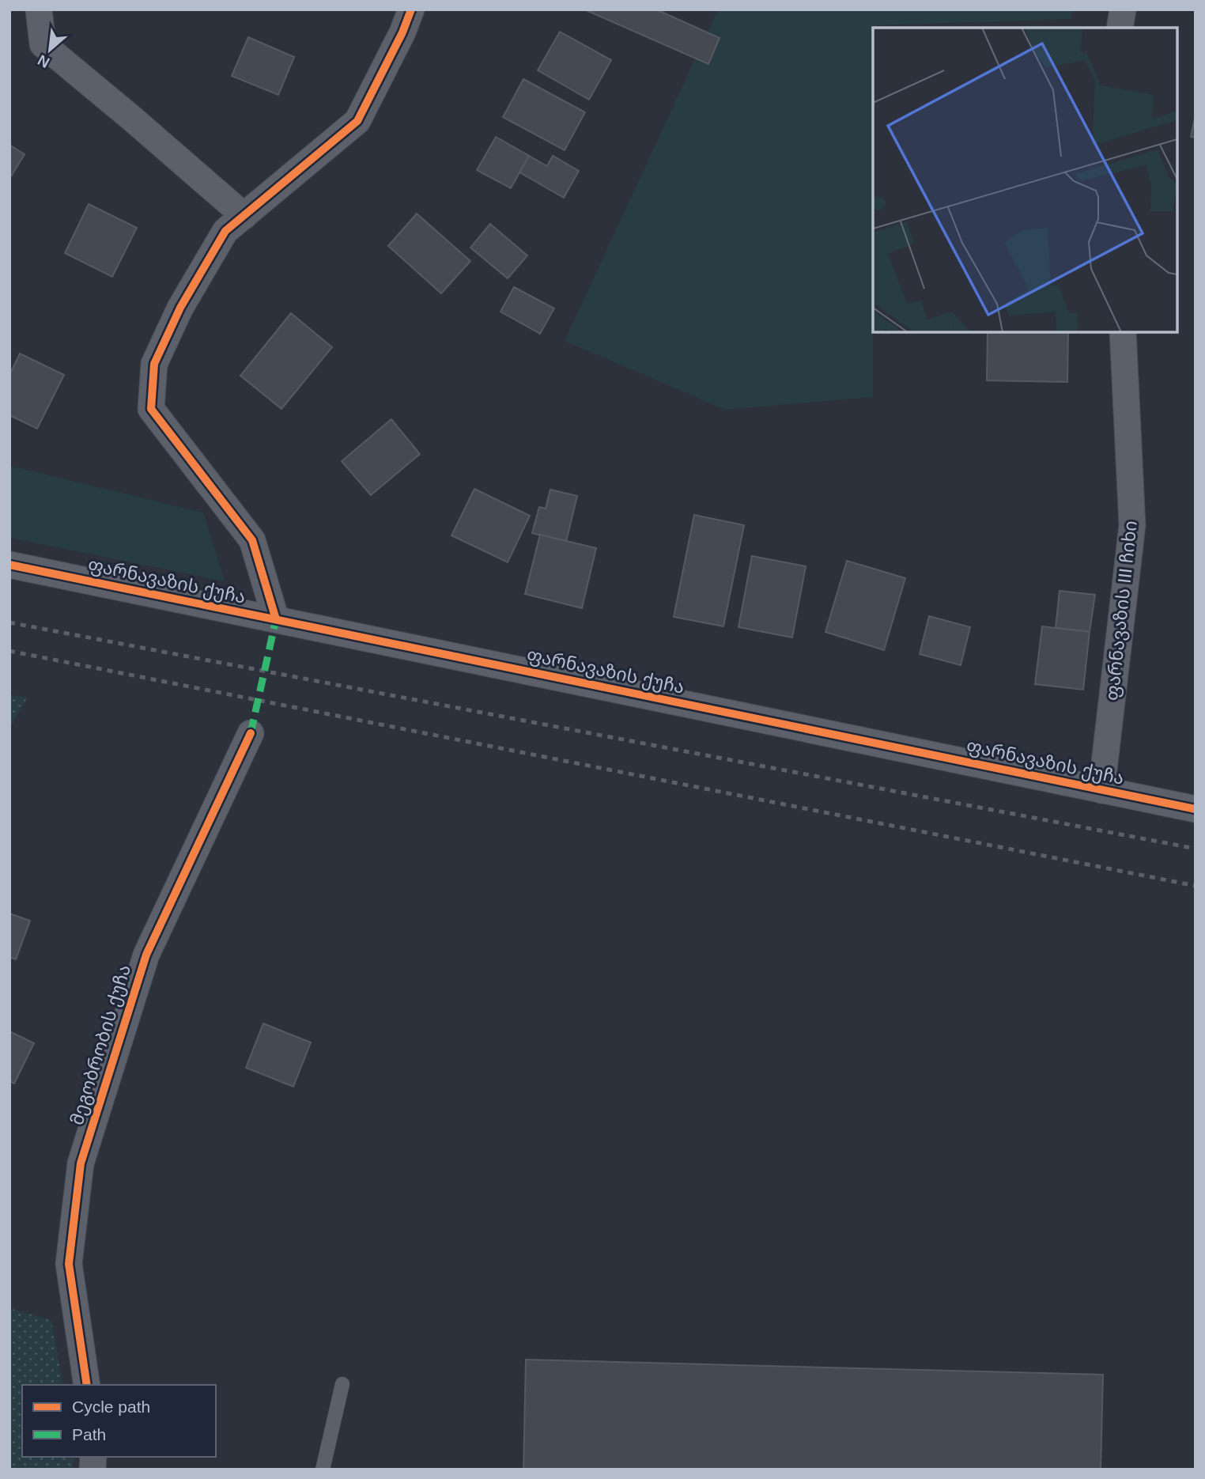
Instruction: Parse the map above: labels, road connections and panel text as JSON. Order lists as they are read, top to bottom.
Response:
{
  "streets": {
    "street": ["ფარნავაზის ქუჩა", "ფარნავაზის III ჩიხი", "მეგობრობის ქუჩა"]
  },
  "crossings": [
    ["ფარნავაზის ქუჩა", "ფარნავაზის III ჩიხი"]
  ],
  "legend": ["Cycle path", "Path"],
  "north": "bottom left"
}
